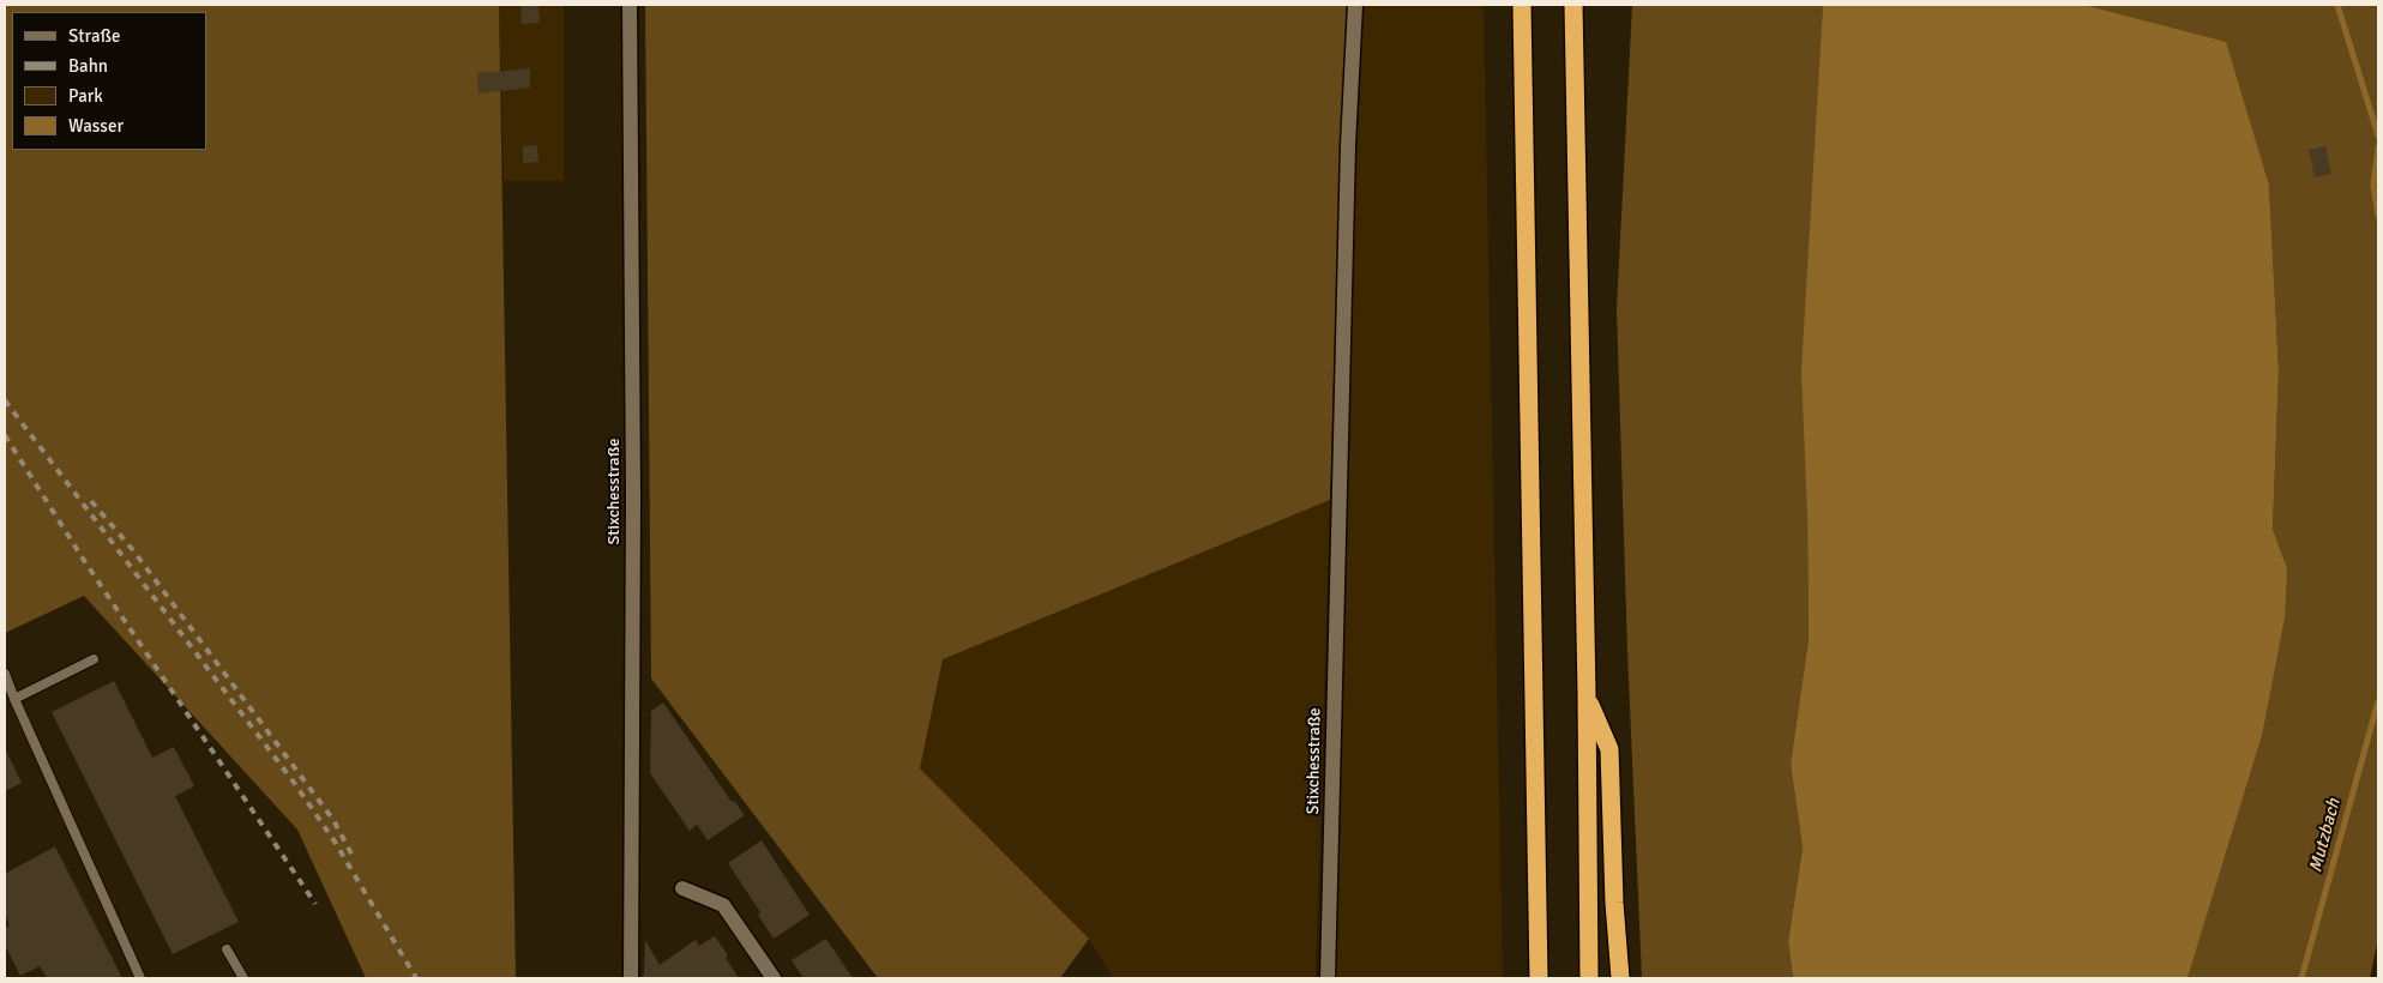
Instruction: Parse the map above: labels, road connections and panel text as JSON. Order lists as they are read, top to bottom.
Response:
{
  "streets": {
    "street": ["Stixchesstraße"]
  },
  "water": ["Mutzbach"],
  "legend": [
    "Straße",
    "Bahn",
    "Park",
    "Wasser"
  ]
}
